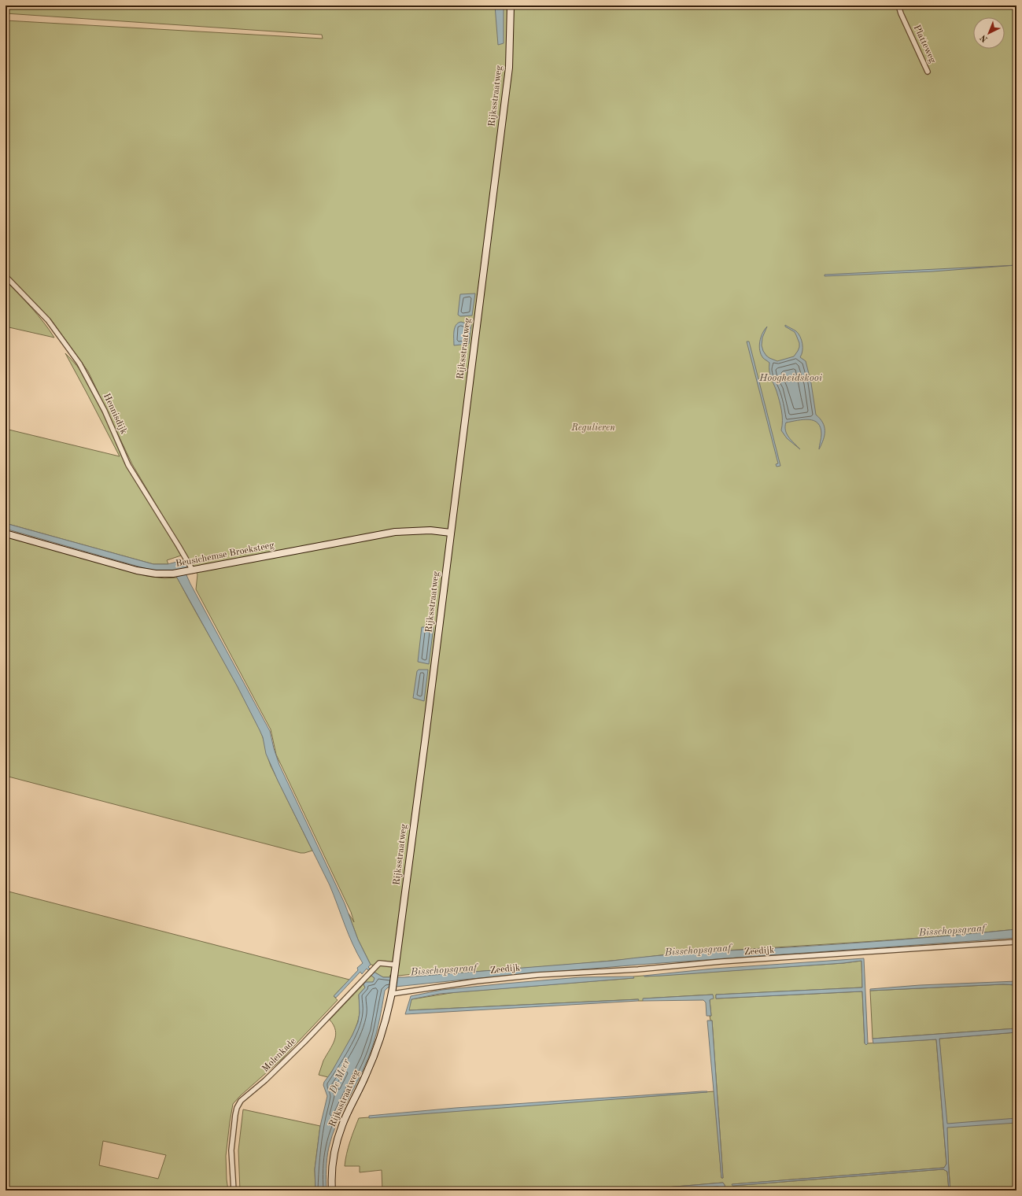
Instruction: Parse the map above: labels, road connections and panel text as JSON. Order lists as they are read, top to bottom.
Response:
{
  "streets": {
    "main road": ["Rijksstraatweg", "Beusichemse Broeksteeg"],
    "street": [
      "Platteweg",
      "Hennisdijk",
      "Zeedijk",
      "Molenkade"
    ]
  },
  "crossings": [
    ["Rijksstraatweg", "Beusichemse Broeksteeg"],
    ["Rijksstraatweg", "Zeedijk"],
    ["Rijksstraatweg", "Molenkade"],
    ["Hennisdijk", "Beusichemse Broeksteeg"]
  ],
  "water": ["Hoogheidskooi", "Bisschopsgraaf", "De Meer"],
  "parks": ["Regulieren"],
  "north": "bottom left"
}
